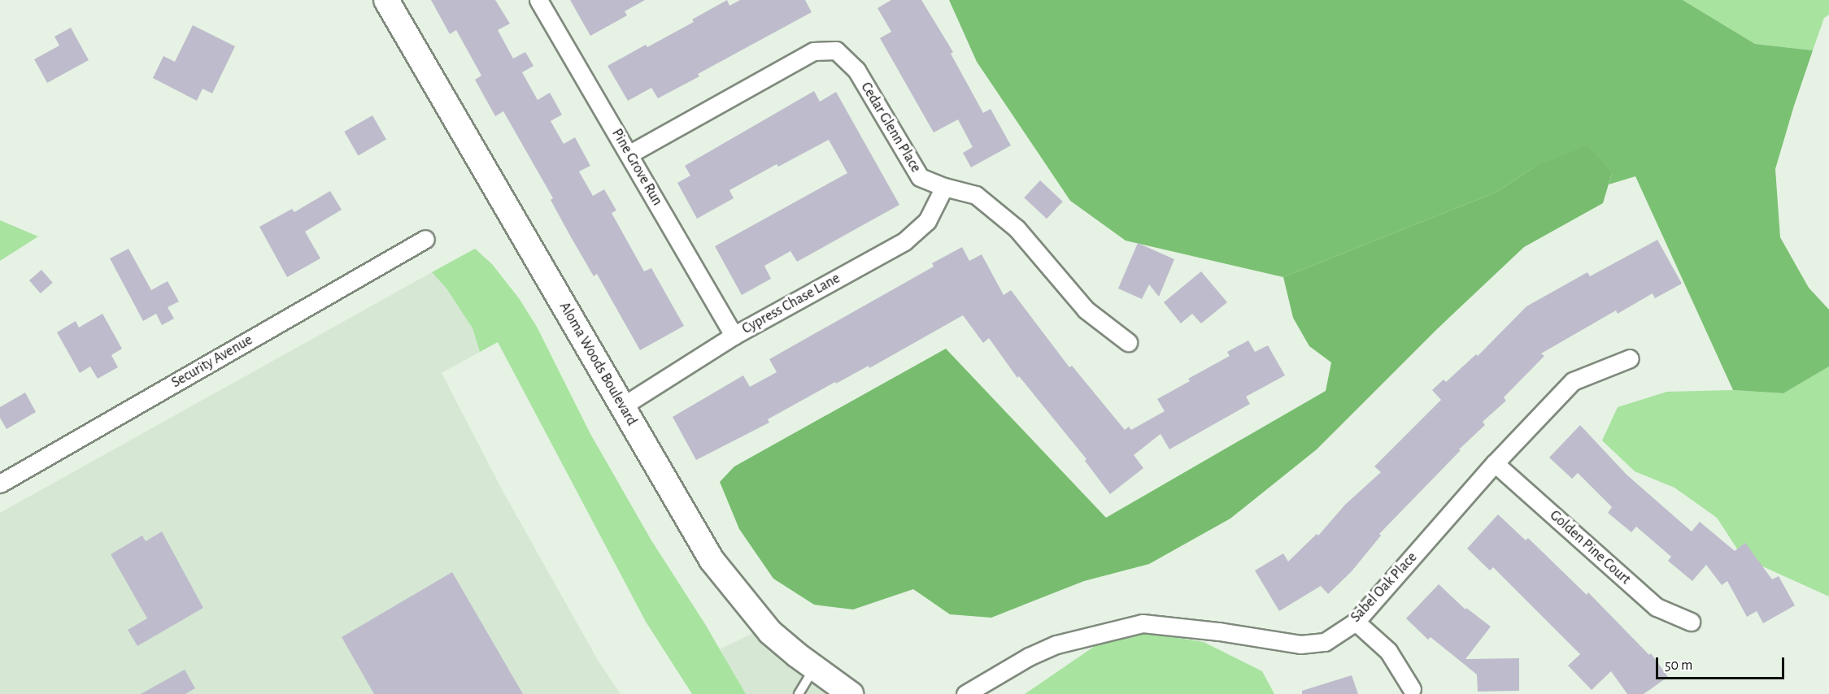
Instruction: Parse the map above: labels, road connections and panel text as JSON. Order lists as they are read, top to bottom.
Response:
{
  "streets": {
    "street": [
      "Cedar Glenn Place",
      "Pine Grove Run",
      "Cypress Chase Lane",
      "Security Avenue",
      "Aloma Woods Boulevard",
      "Golden Pine Court",
      "Sabel Oak Place"
    ]
  },
  "crossings": [
    ["Cedar Glenn Place", "Pine Grove Run"],
    ["Cedar Glenn Place", "Cypress Chase Lane"],
    ["Pine Grove Run", "Cypress Chase Lane"],
    ["Cypress Chase Lane", "Aloma Woods Boulevard"],
    ["Golden Pine Court", "Sabel Oak Place"]
  ],
  "scale_bar": "50 m"
}
